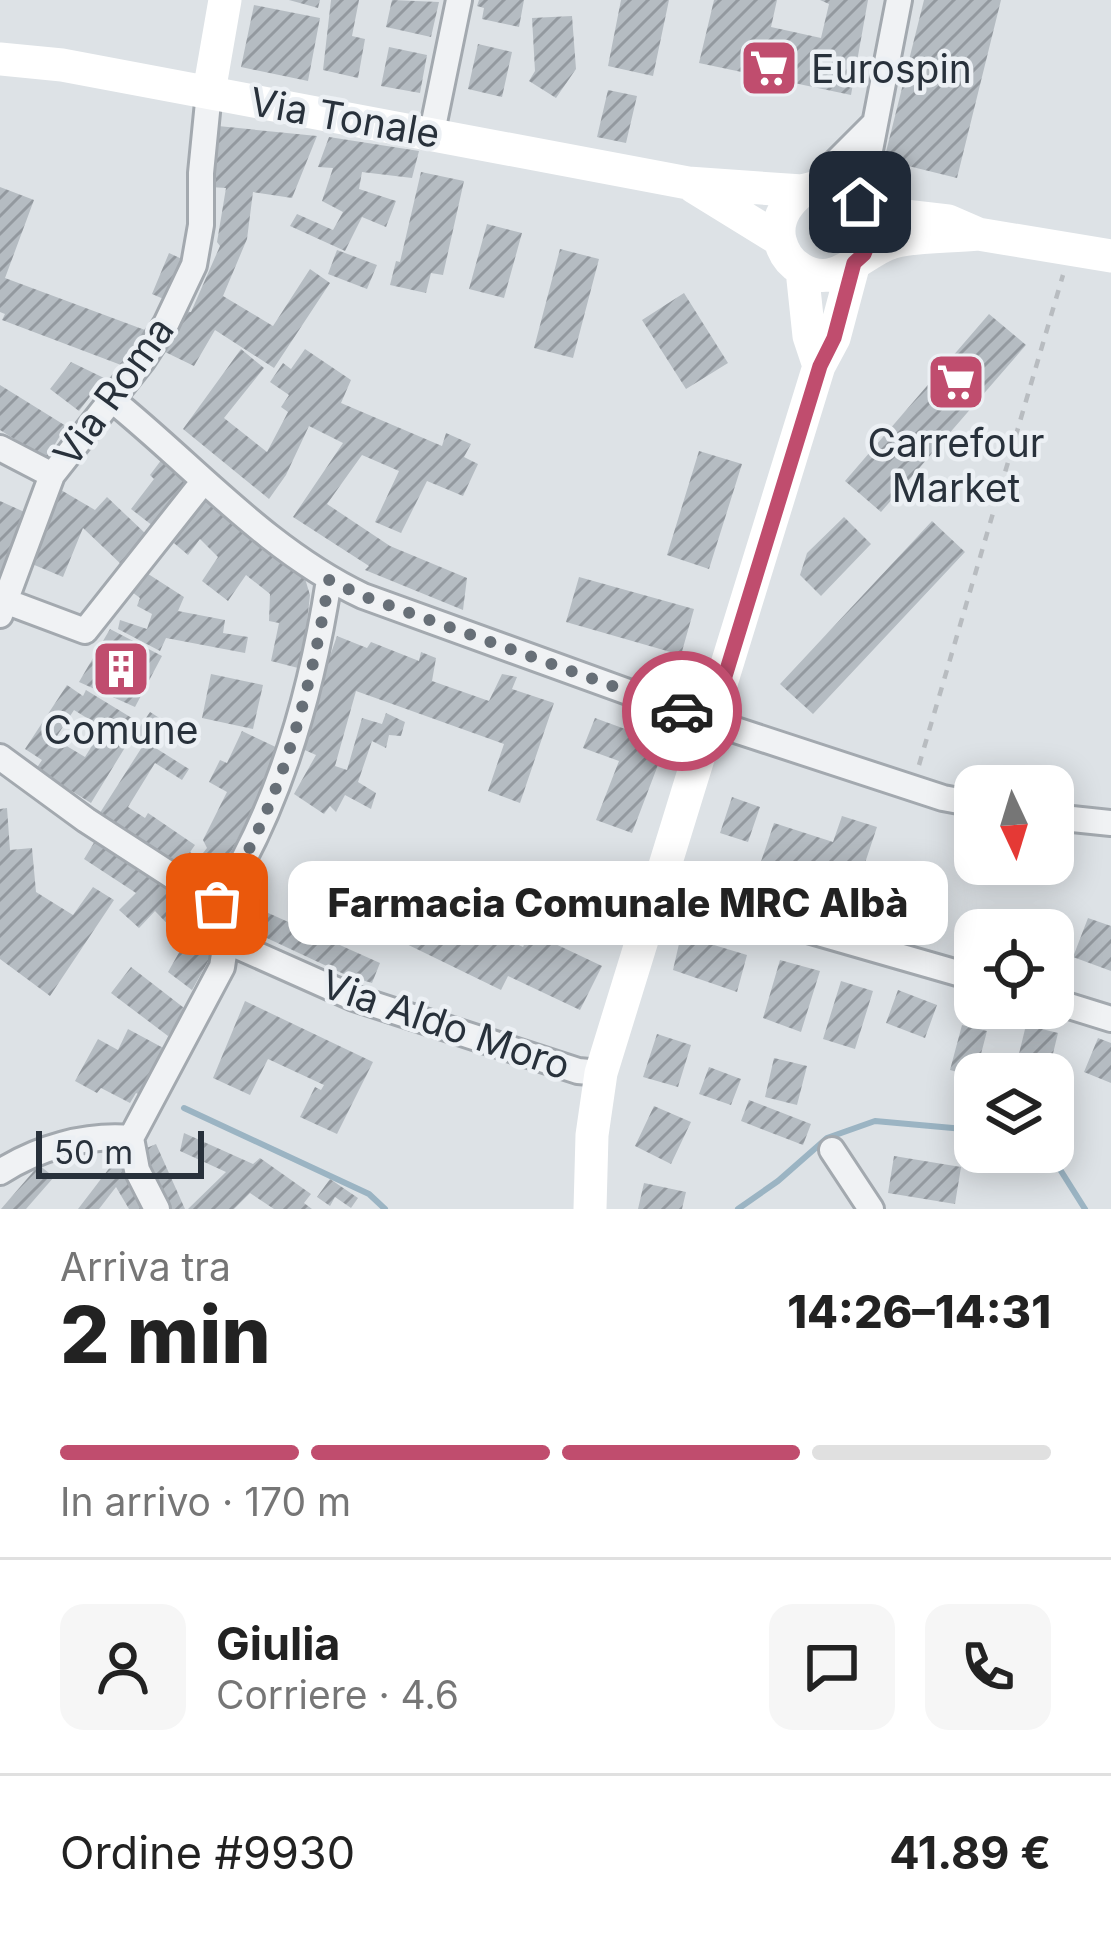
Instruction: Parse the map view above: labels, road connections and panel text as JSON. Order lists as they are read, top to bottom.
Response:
{
  "streets": {
    "main road": ["Via Tonale"],
    "street": ["Via Roma", "Via Aldo Moro"]
  },
  "crossings": [
    ["Via Tonale", "Via Roma"]
  ],
  "places": {
    "supermarket": ["Eurospin", "Carrefour Market"],
    "building": ["Comune"],
    "other": ["Farmacia Comunale MRC Albà"]
  },
  "scale_bar": "50 m",
  "north": "bottom",
  "page": {
    "bubble": "Farmacia Comunale MRC Albà",
    "scale": "50 m",
    "heading": ["2 min", "Arriva tra", "14:26–14:31"],
    "panel": [
      "Giulia",
      "Corriere · 4.6",
      "Ordine #9930",
      "41.89 €"
    ],
    "bar": "In arrivo · 170 m"
  }
}
